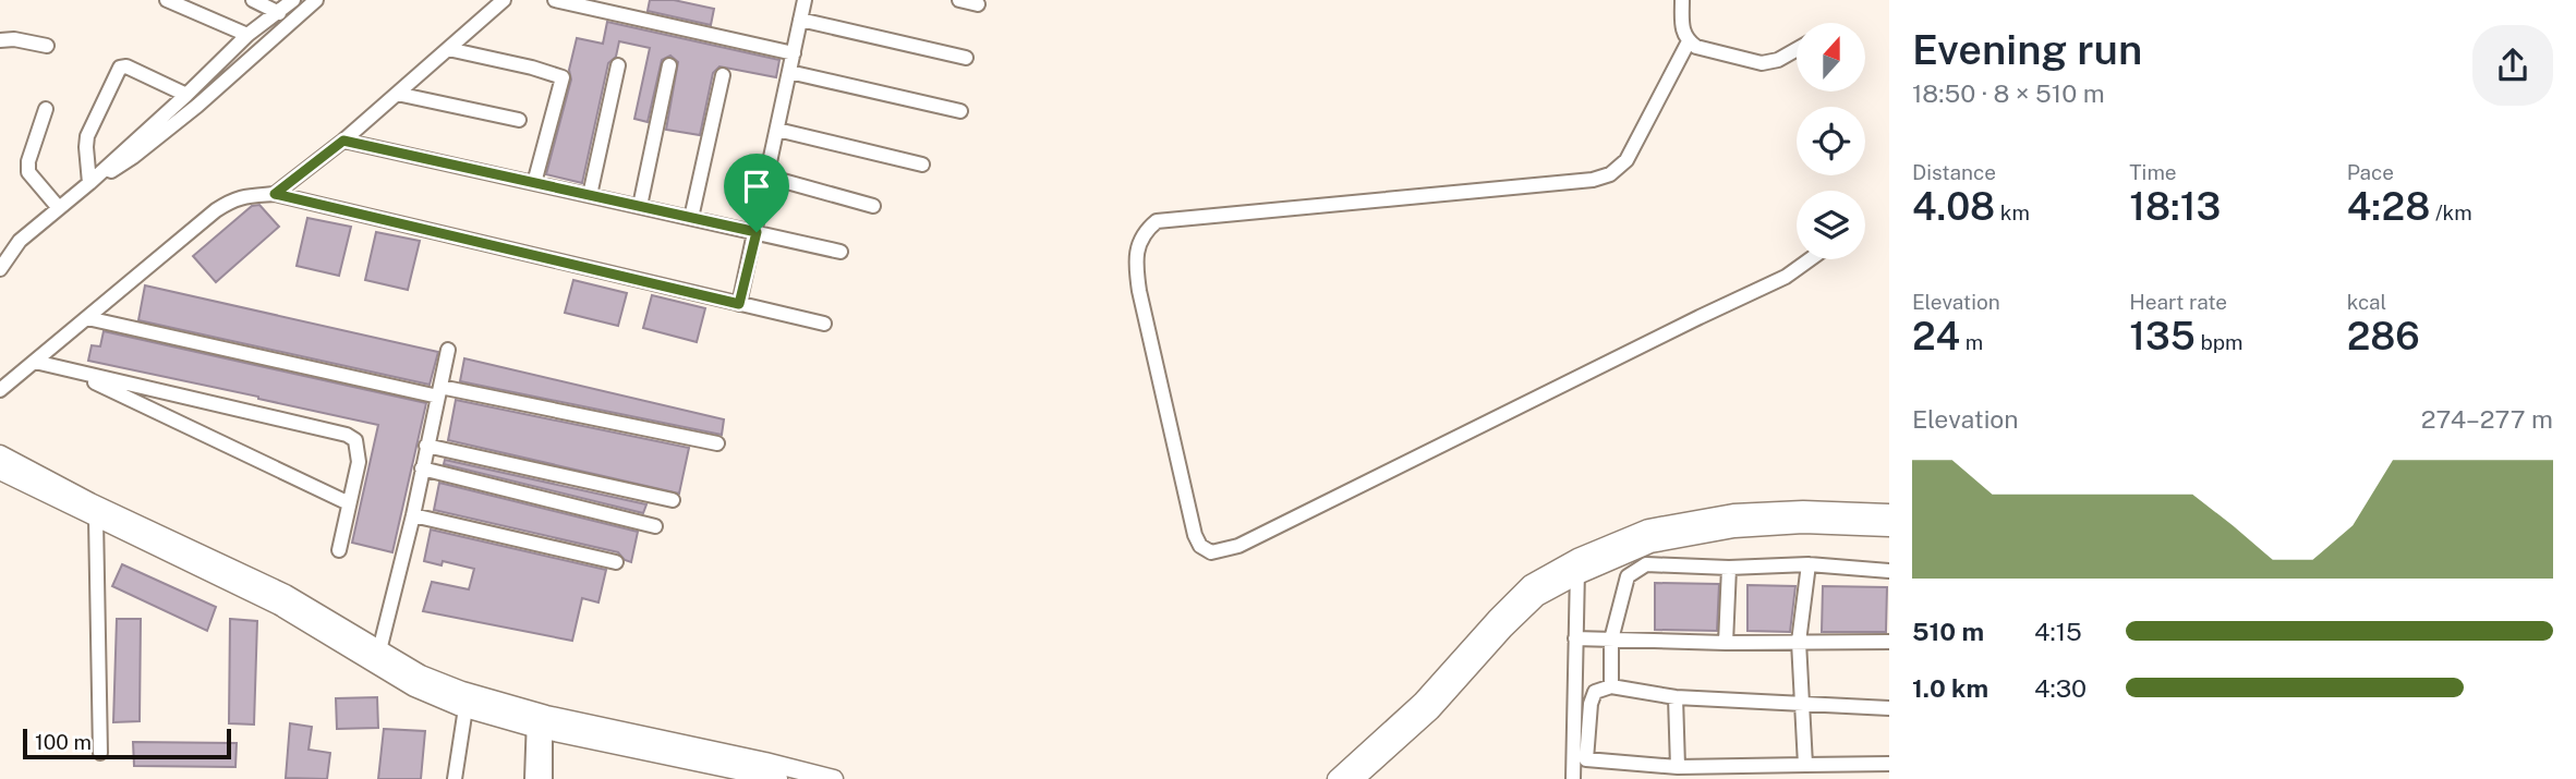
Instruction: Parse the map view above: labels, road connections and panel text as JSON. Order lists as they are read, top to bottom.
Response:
{
  "scale_bar": "100 m",
  "north": "top",
  "page": {
    "heading": ["Evening run", "18:50 · 8 × 510 m"],
    "stats": [
      ["Distance", "4.08 km"],
      ["Time", "18:13"],
      ["Pace", "4:28 /km"],
      ["Elevation", "24 m"],
      ["Heart rate", "135 bpm"],
      ["kcal", "286"]
    ],
    "chart": ["Elevation", "274–277 m"],
    "list": [
      {
        "name": "510 m",
        "note": "4:15"
      },
      {
        "name": "1.0 km",
        "note": "4:30"
      }
    ],
    "scale": "100 m"
  }
}
